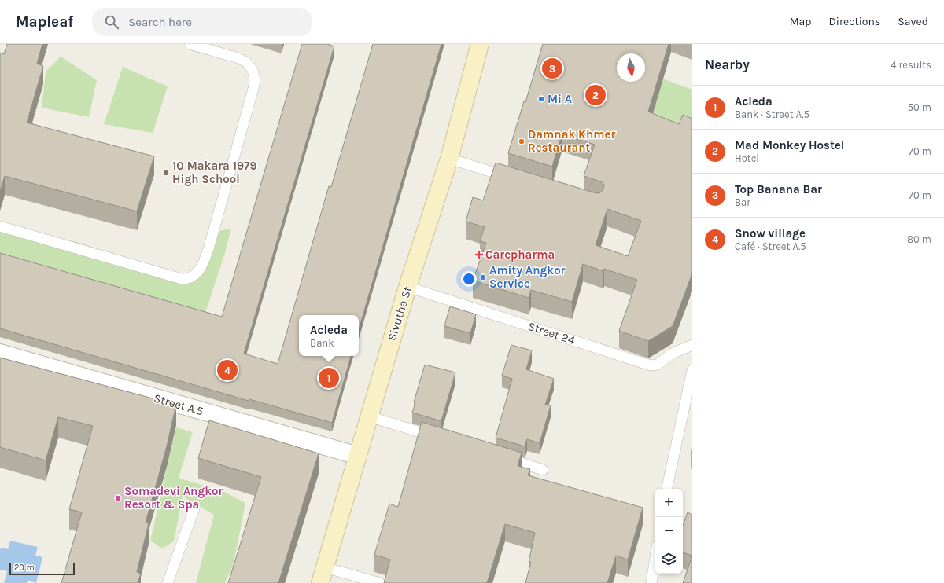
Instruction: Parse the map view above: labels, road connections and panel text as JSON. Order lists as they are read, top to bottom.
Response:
{
  "streets": {
    "main road": ["Sivutha St"],
    "street": ["Street A.5"],
    "lane": ["Street 24"]
  },
  "crossings": [
    ["Sivutha St", "Street 24"],
    ["Sivutha St", "Street A.5"]
  ],
  "places": {
    "other": [
      "Mi A",
      "Damnak Khmer Restaurant",
      "10 Makara 1979 High School",
      "Amity Angkor Service",
      "Somadevi Angkor Resort & Spa"
    ],
    "health": ["Carepharma"]
  },
  "scale_bar": "20 m",
  "north": "bottom",
  "page": {
    "header": "Mapleaf",
    "search": "Search here",
    "nav": ["Map", "Directions", "Saved"],
    "heading": ["Nearby", "4 results"],
    "pins": [
      "3",
      "2",
      "4",
      "1"
    ],
    "list": [
      {
        "mark": "1",
        "name": "Acleda",
        "note": "Bank · Street A.5",
        "value": "50 m"
      },
      {
        "mark": "2",
        "name": "Mad Monkey Hostel",
        "note": "Hotel",
        "value": "70 m"
      },
      {
        "mark": "3",
        "name": "Top Banana Bar",
        "note": "Bar",
        "value": "70 m"
      },
      {
        "mark": "4",
        "name": "Snow village",
        "note": "Café · Street A.5",
        "value": "80 m"
      }
    ],
    "popup": ["Acleda", "Bank"],
    "map_buttons": ["+", "−"],
    "scale": "20 m"
  }
}
